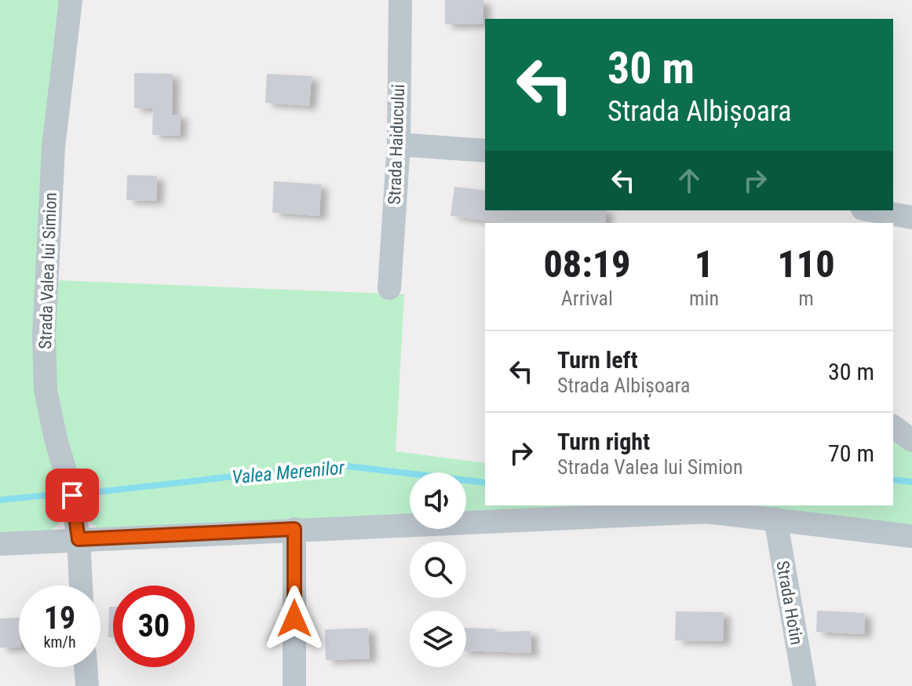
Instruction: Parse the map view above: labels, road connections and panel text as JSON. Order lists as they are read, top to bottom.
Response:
{
  "streets": {
    "street": ["Strada Haiducului", "Strada Valea lui Simion", "Strada Hotin"]
  },
  "water": ["Valea Merenilor"],
  "page": {
    "turn": ["30 m", "Strada Albișoara"],
    "eta": [
      "08:19",
      "Arrival",
      "1",
      "min",
      "110",
      "m"
    ],
    "list": [
      {
        "name": "Turn left",
        "note": "Strada Albișoara",
        "value": "30 m"
      },
      {
        "name": "Turn right",
        "note": "Strada Valea lui Simion",
        "value": "70 m"
      }
    ],
    "speed": "19 km/h",
    "limit": "30"
  }
}
